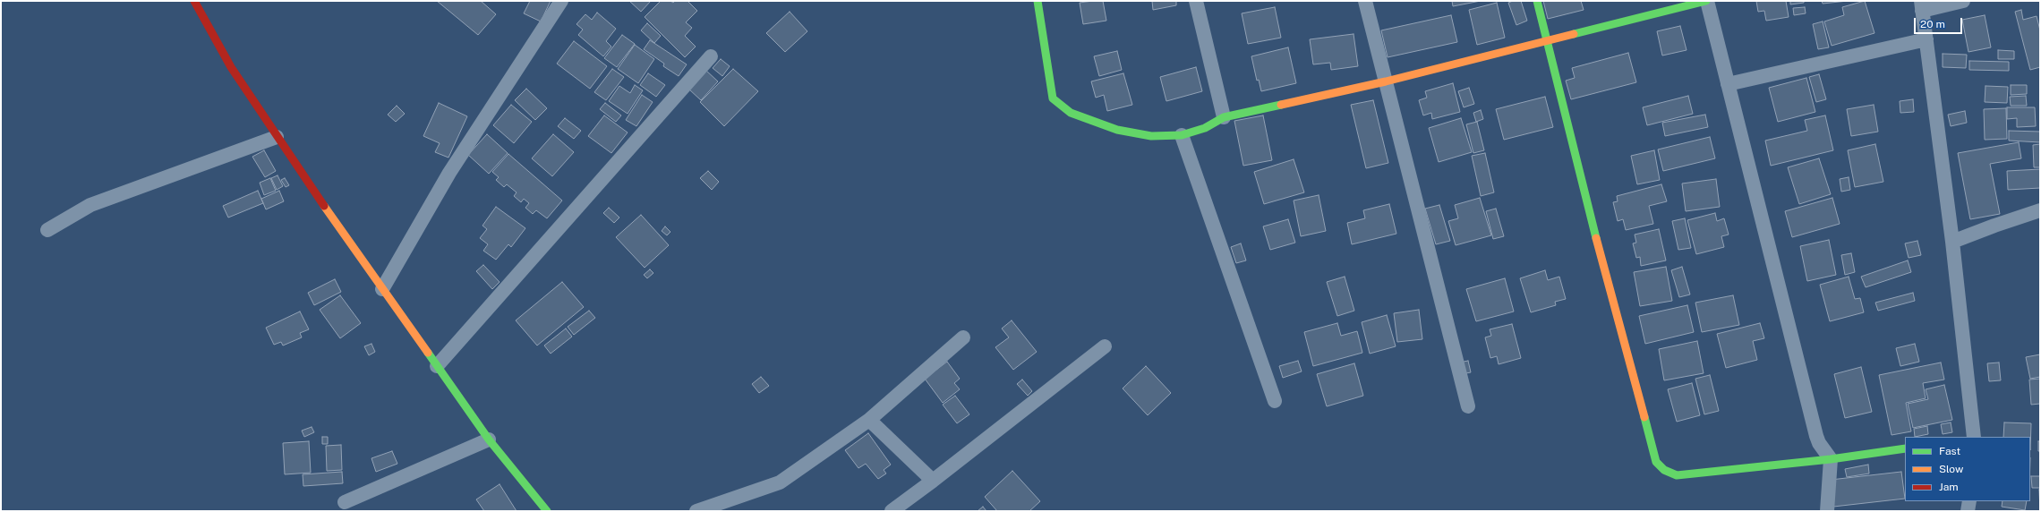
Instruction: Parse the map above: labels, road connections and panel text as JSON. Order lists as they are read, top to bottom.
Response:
{
  "legend": ["Fast", "Slow", "Jam"],
  "scale_bar": "20 m"
}
